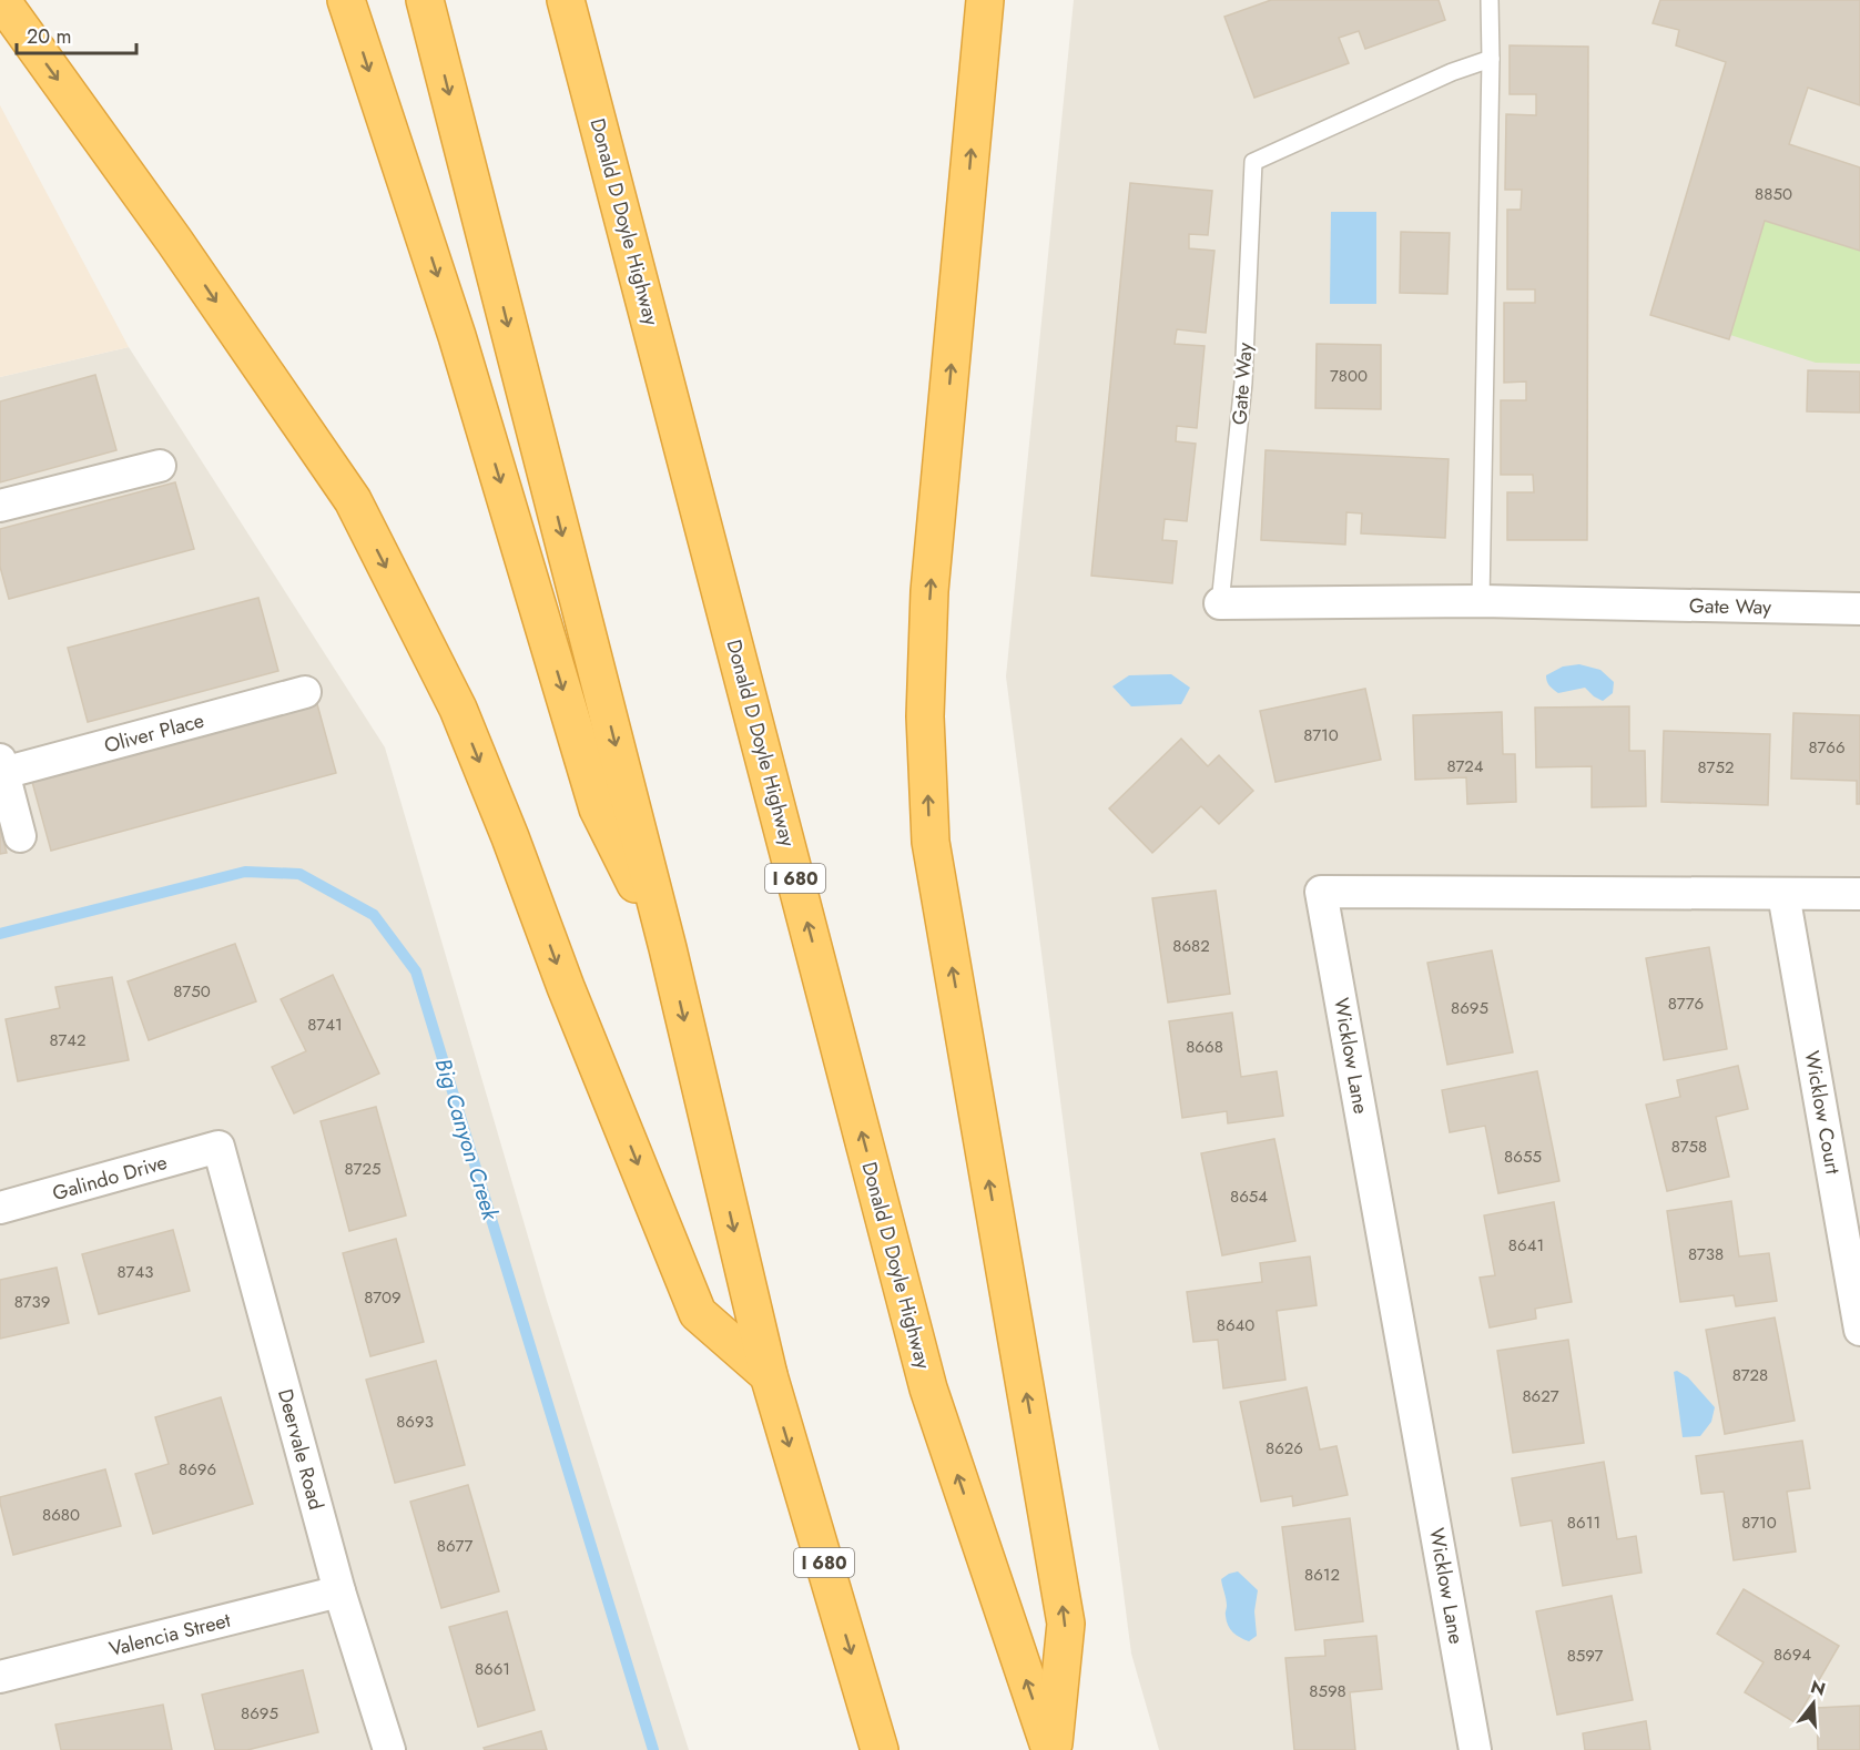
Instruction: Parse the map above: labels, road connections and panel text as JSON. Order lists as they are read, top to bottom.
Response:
{
  "streets": {
    "highway": ["Donald D Doyle Highway", "I 680"],
    "street": [
      "Gate Way",
      "Oliver Place",
      "Wicklow Lane",
      "Wicklow Court",
      "Galindo Drive",
      "Deervale Road",
      "Valencia Street"
    ]
  },
  "crossings": [
    ["Wicklow Lane", "Wicklow Court"],
    ["Galindo Drive", "Deervale Road"],
    ["Deervale Road", "Valencia Street"]
  ],
  "water": ["Big Canyon Creek"],
  "house_numbers": [
    "8850",
    "7800",
    "8710",
    "8766",
    "8724",
    "8752",
    "8682",
    "8750",
    "8776",
    "8695",
    "8741",
    "8742",
    "8668",
    "8758",
    "8655",
    "8725",
    "8654",
    "8641",
    "8738",
    "8743",
    "8709",
    "8739",
    "8640",
    "8728",
    "8627",
    "8693",
    "8626",
    "8696",
    "8680",
    "8611",
    "8710",
    "8677",
    "8612",
    "8694",
    "8597",
    "8661",
    "8598",
    "8695"
  ],
  "scale_bar": "20 m",
  "north": "top"
}
